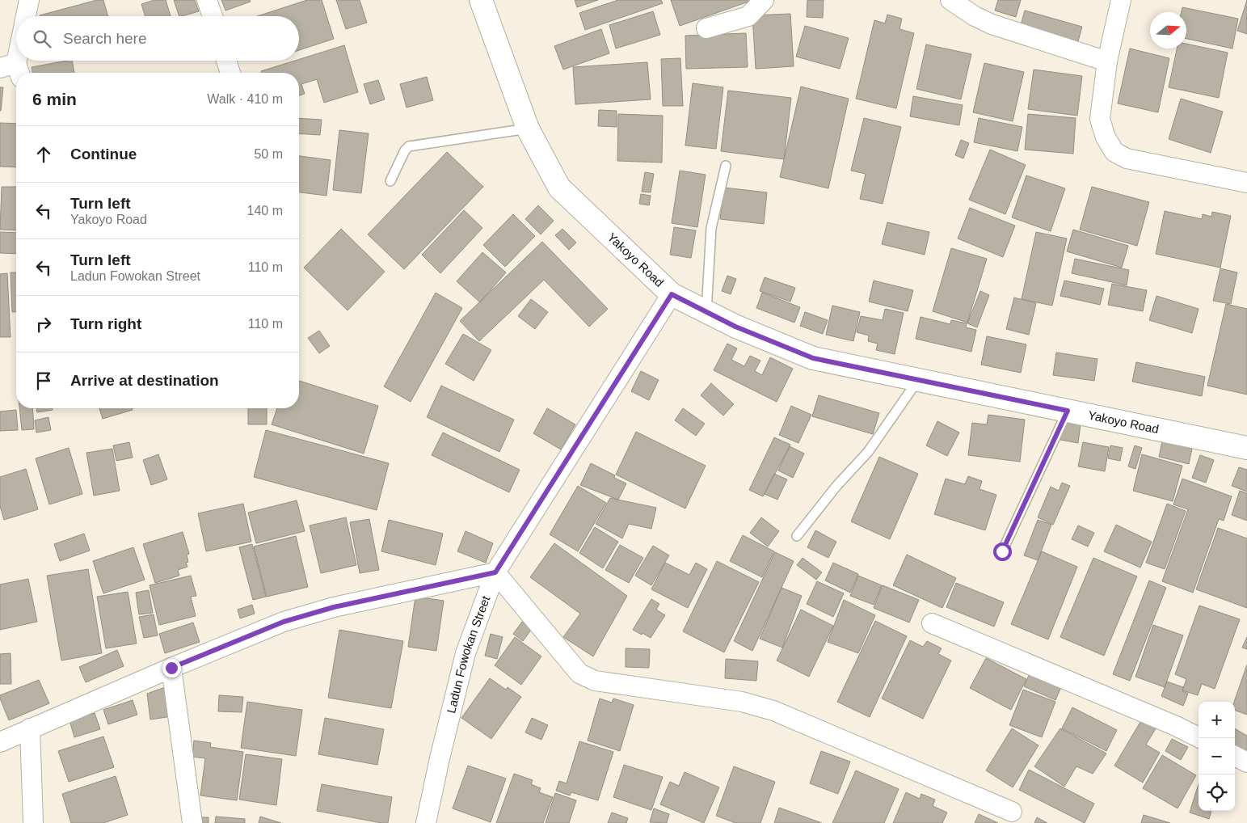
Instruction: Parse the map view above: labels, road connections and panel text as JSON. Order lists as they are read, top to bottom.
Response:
{
  "streets": {
    "main road": ["Yakoyo Road"],
    "street": ["Ladun Fowokan Street"]
  },
  "crossings": [
    ["Yakoyo Road", "Ladun Fowokan Street"]
  ],
  "north": "right",
  "page": {
    "search": "Search here",
    "heading": ["6 min", "Walk · 410 m"],
    "list": [
      ["Continue", "50 m"],
      ["Turn left", "Yakoyo Road", "140 m"],
      ["Turn left", "Ladun Fowokan Street", "110 m"],
      ["Turn right", "110 m"],
      "Arrive at destination"
    ],
    "map_buttons": ["+", "−"]
  }
}
